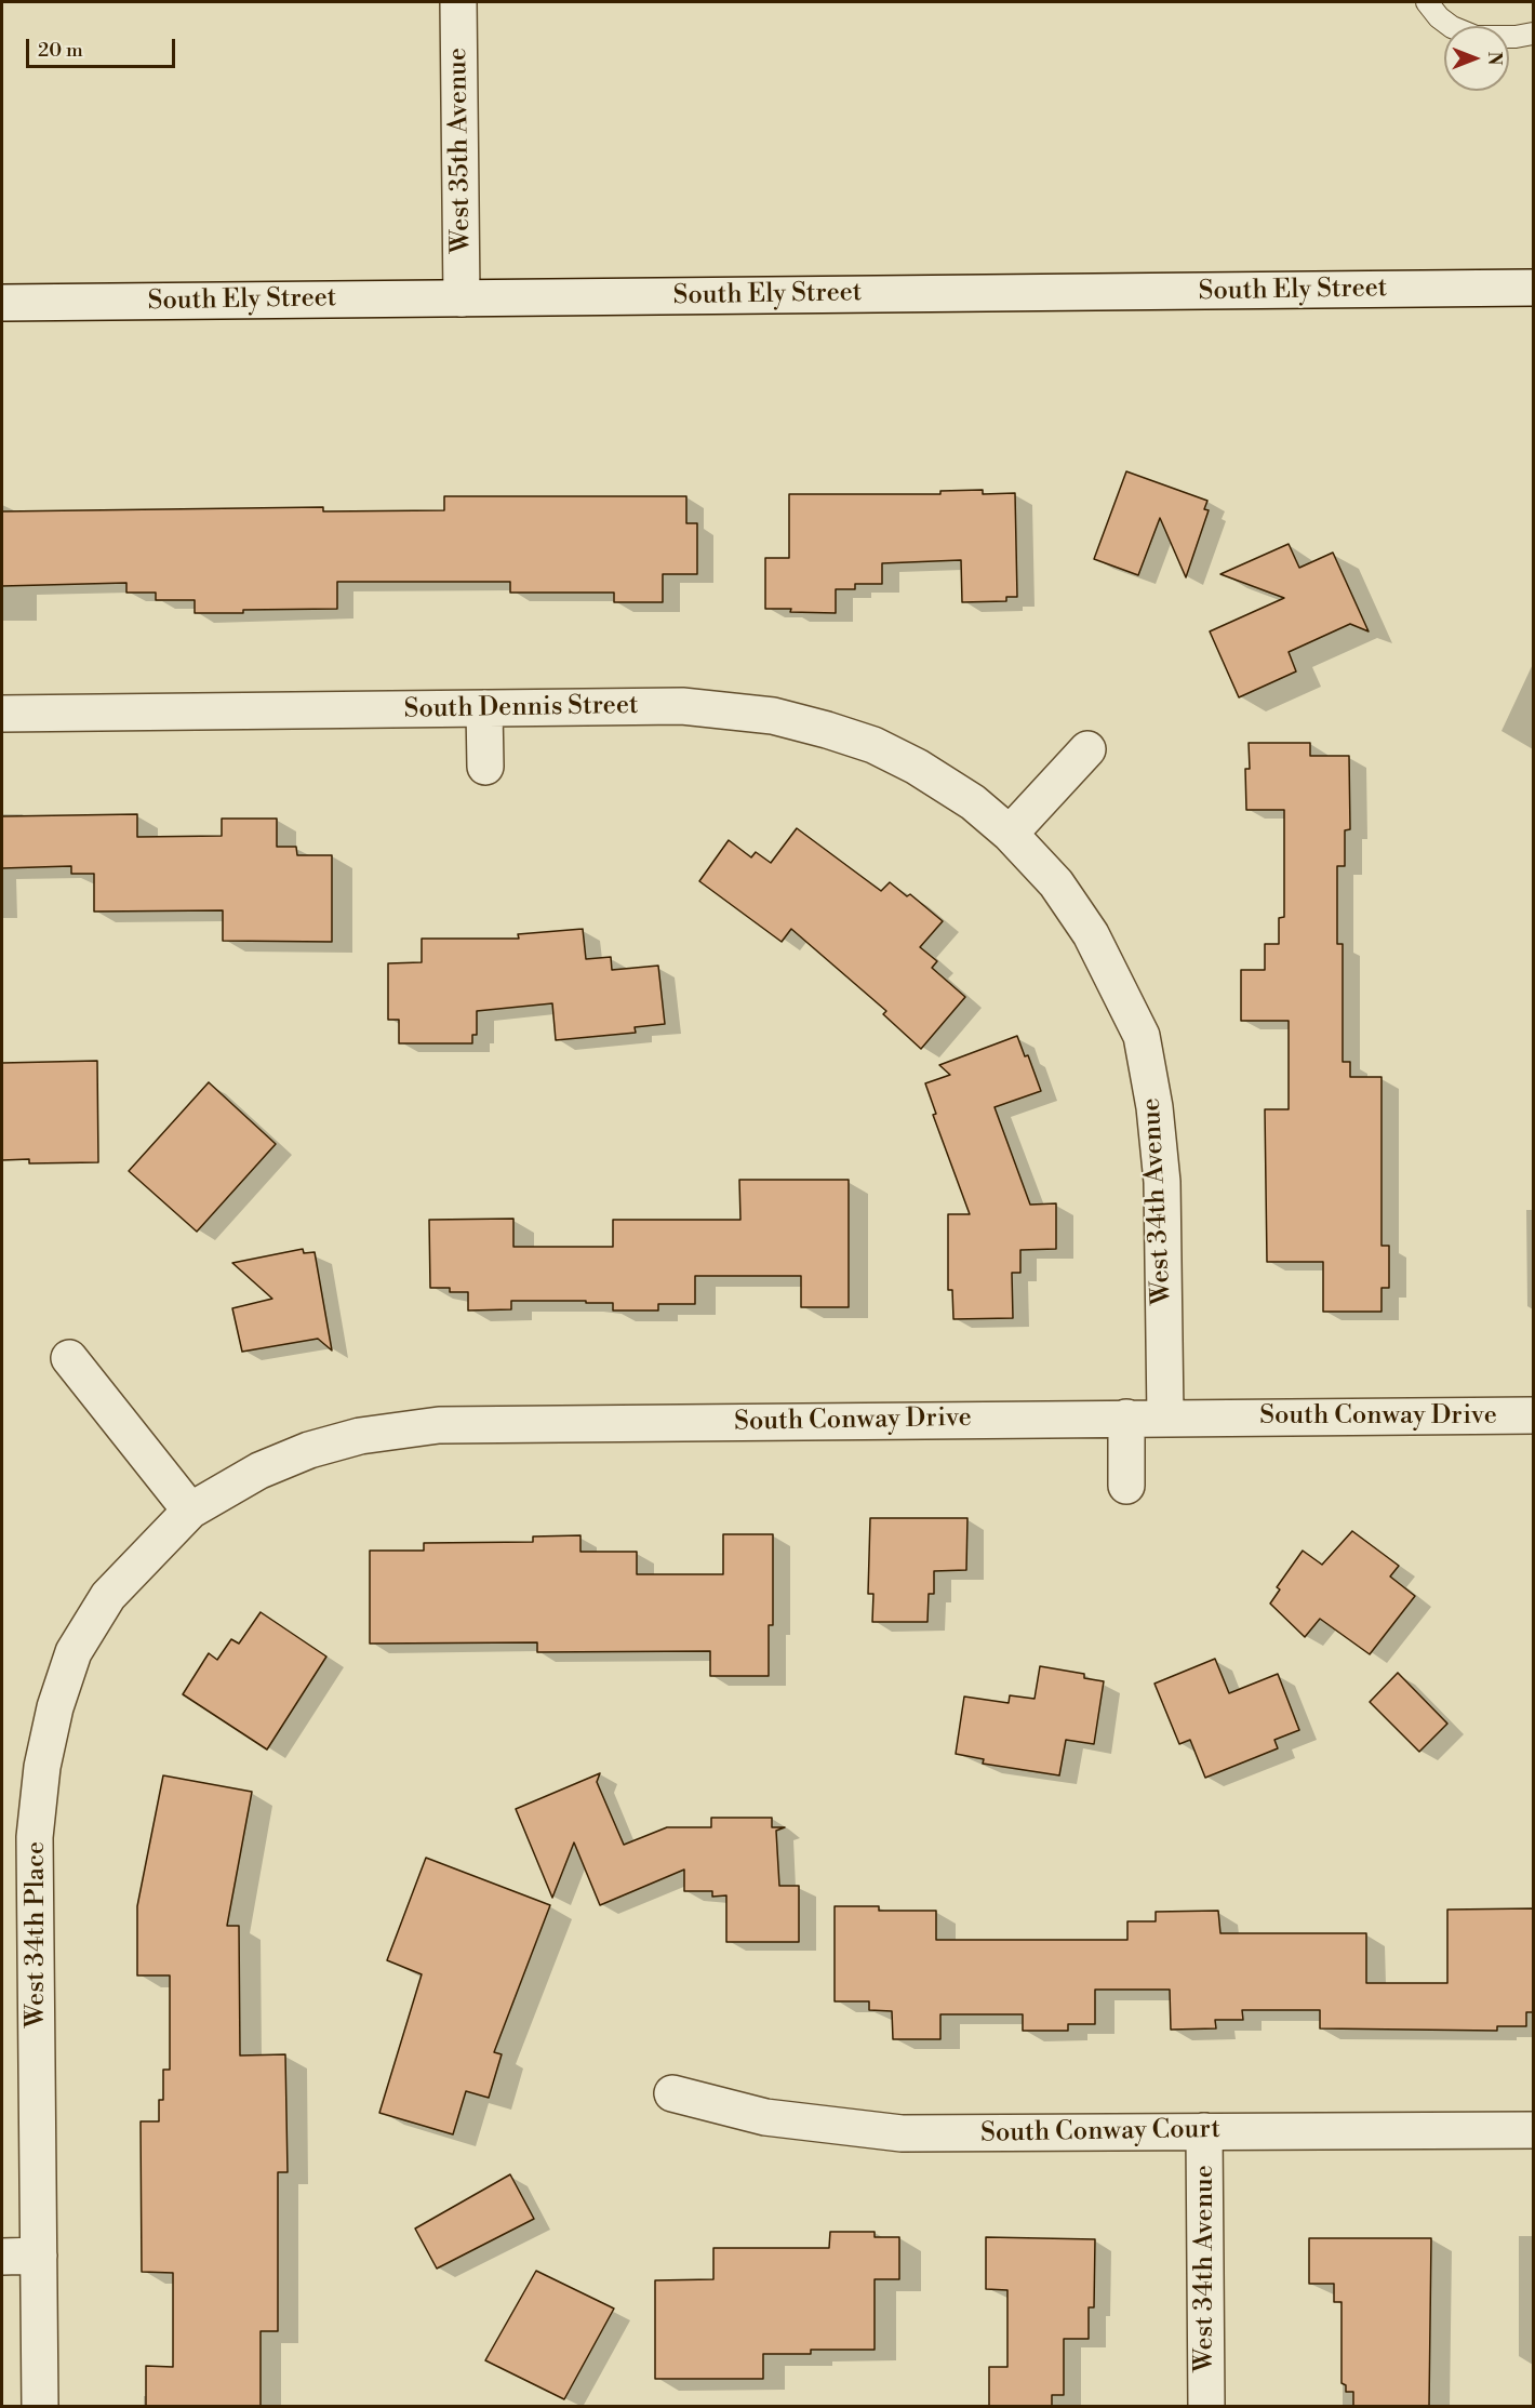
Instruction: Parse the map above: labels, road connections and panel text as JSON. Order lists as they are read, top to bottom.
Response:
{
  "streets": {
    "street": [
      "West 35th Avenue",
      "South Ely Street",
      "South Dennis Street",
      "West 34th Avenue",
      "South Conway Drive",
      "West 34th Place",
      "South Conway Court"
    ]
  },
  "crossings": [
    ["West 35th Avenue", "South Ely Street"],
    ["South Dennis Street", "West 34th Avenue"],
    ["West 34th Avenue", "South Conway Drive"],
    ["West 34th Avenue", "South Conway Court"],
    ["South Conway Drive", "West 34th Place"]
  ],
  "scale_bar": "20 m",
  "north": "right"
}
